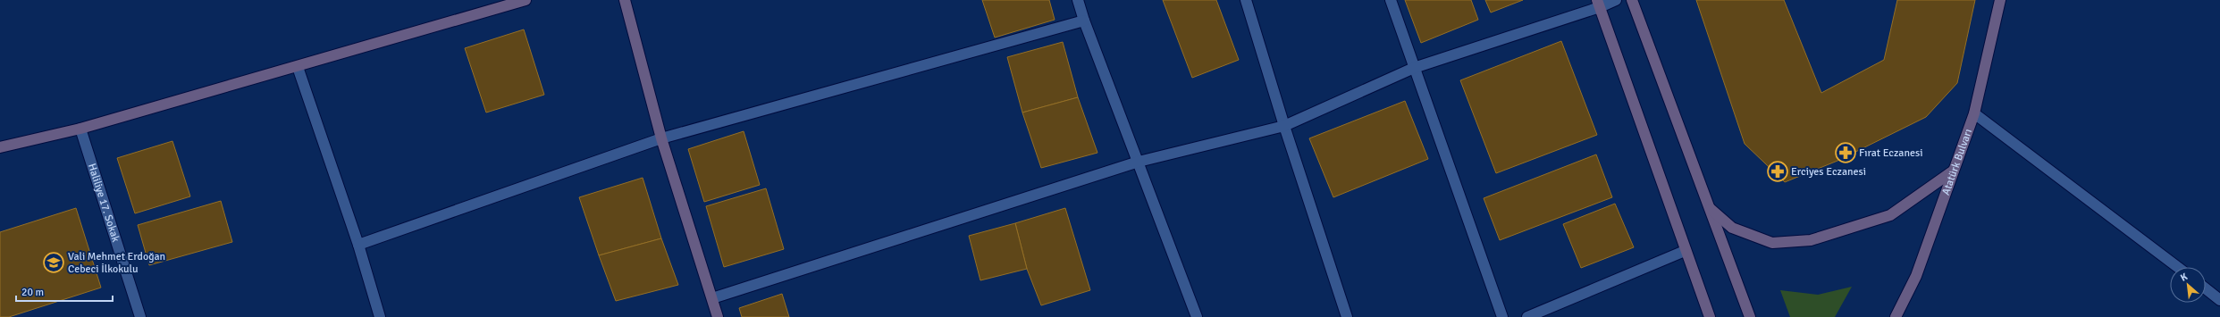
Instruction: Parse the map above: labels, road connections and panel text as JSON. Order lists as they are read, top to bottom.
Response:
{
  "streets": {
    "main road": ["Atatürk Bulvarı"],
    "street": ["Haliliye 17. Sokak"]
  },
  "places": {
    "pharmacy": ["Fırat Eczanesi", "Erciyes Eczanesi"],
    "school or university": ["Vali Mehmet Erdoğan Cebeci İlkokulu"]
  },
  "scale_bar": "20 m",
  "north": "top left"
}
